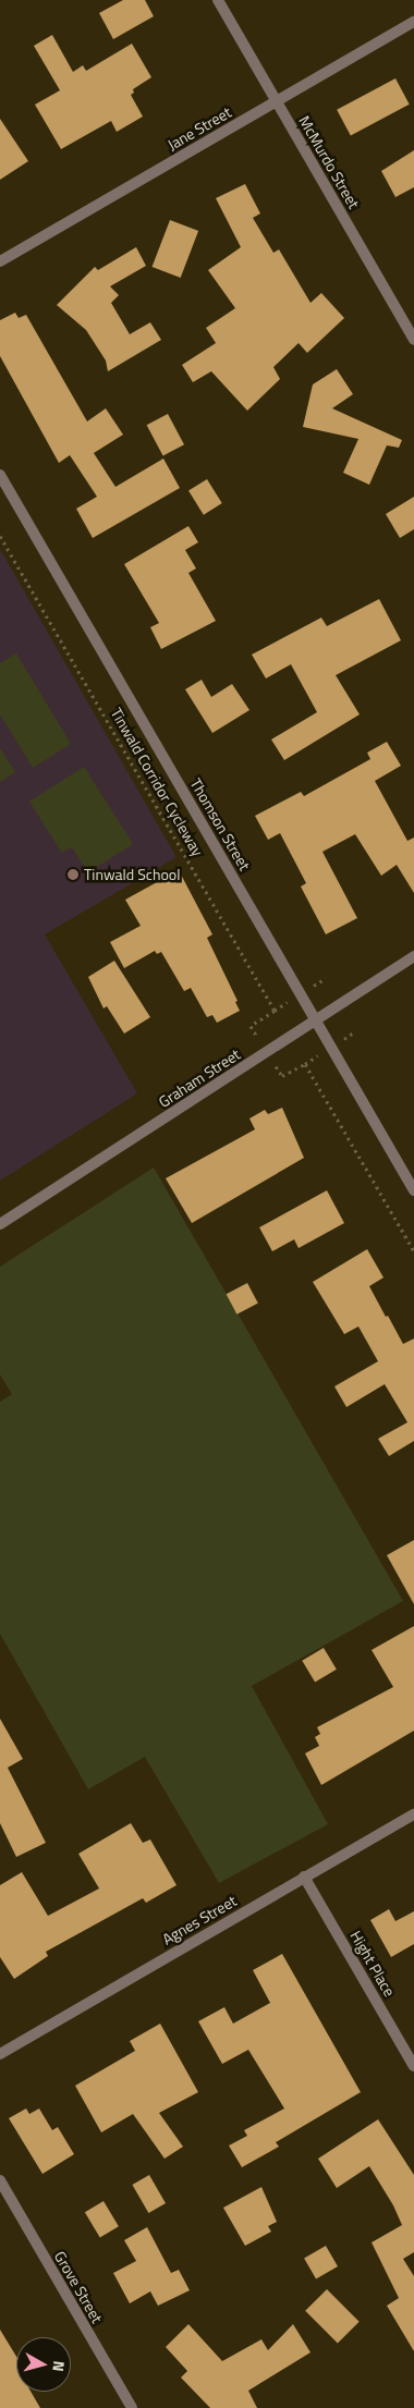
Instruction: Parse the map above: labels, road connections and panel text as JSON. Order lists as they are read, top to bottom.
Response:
{
  "streets": {
    "street": [
      "Jane Street",
      "McMurdo Street",
      "Thomson Street",
      "Graham Street",
      "Agnes Street",
      "Hight Place",
      "Grove Street"
    ],
    "path": ["Tinwald Corridor Cycleway"]
  },
  "crossings": [
    ["Jane Street", "McMurdo Street"],
    ["Thomson Street", "Graham Street"],
    ["Agnes Street", "Hight Place"]
  ],
  "places": ["Tinwald School"],
  "north": "right"
}
